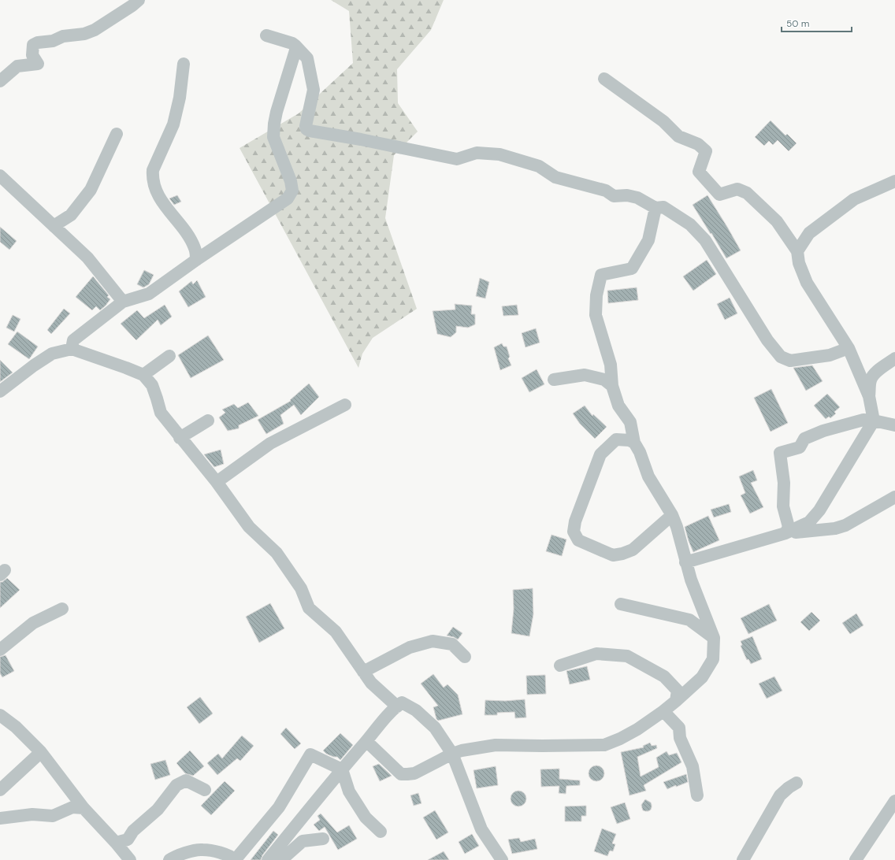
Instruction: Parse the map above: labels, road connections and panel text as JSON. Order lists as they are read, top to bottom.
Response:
{
  "scale_bar": "50 m"
}
